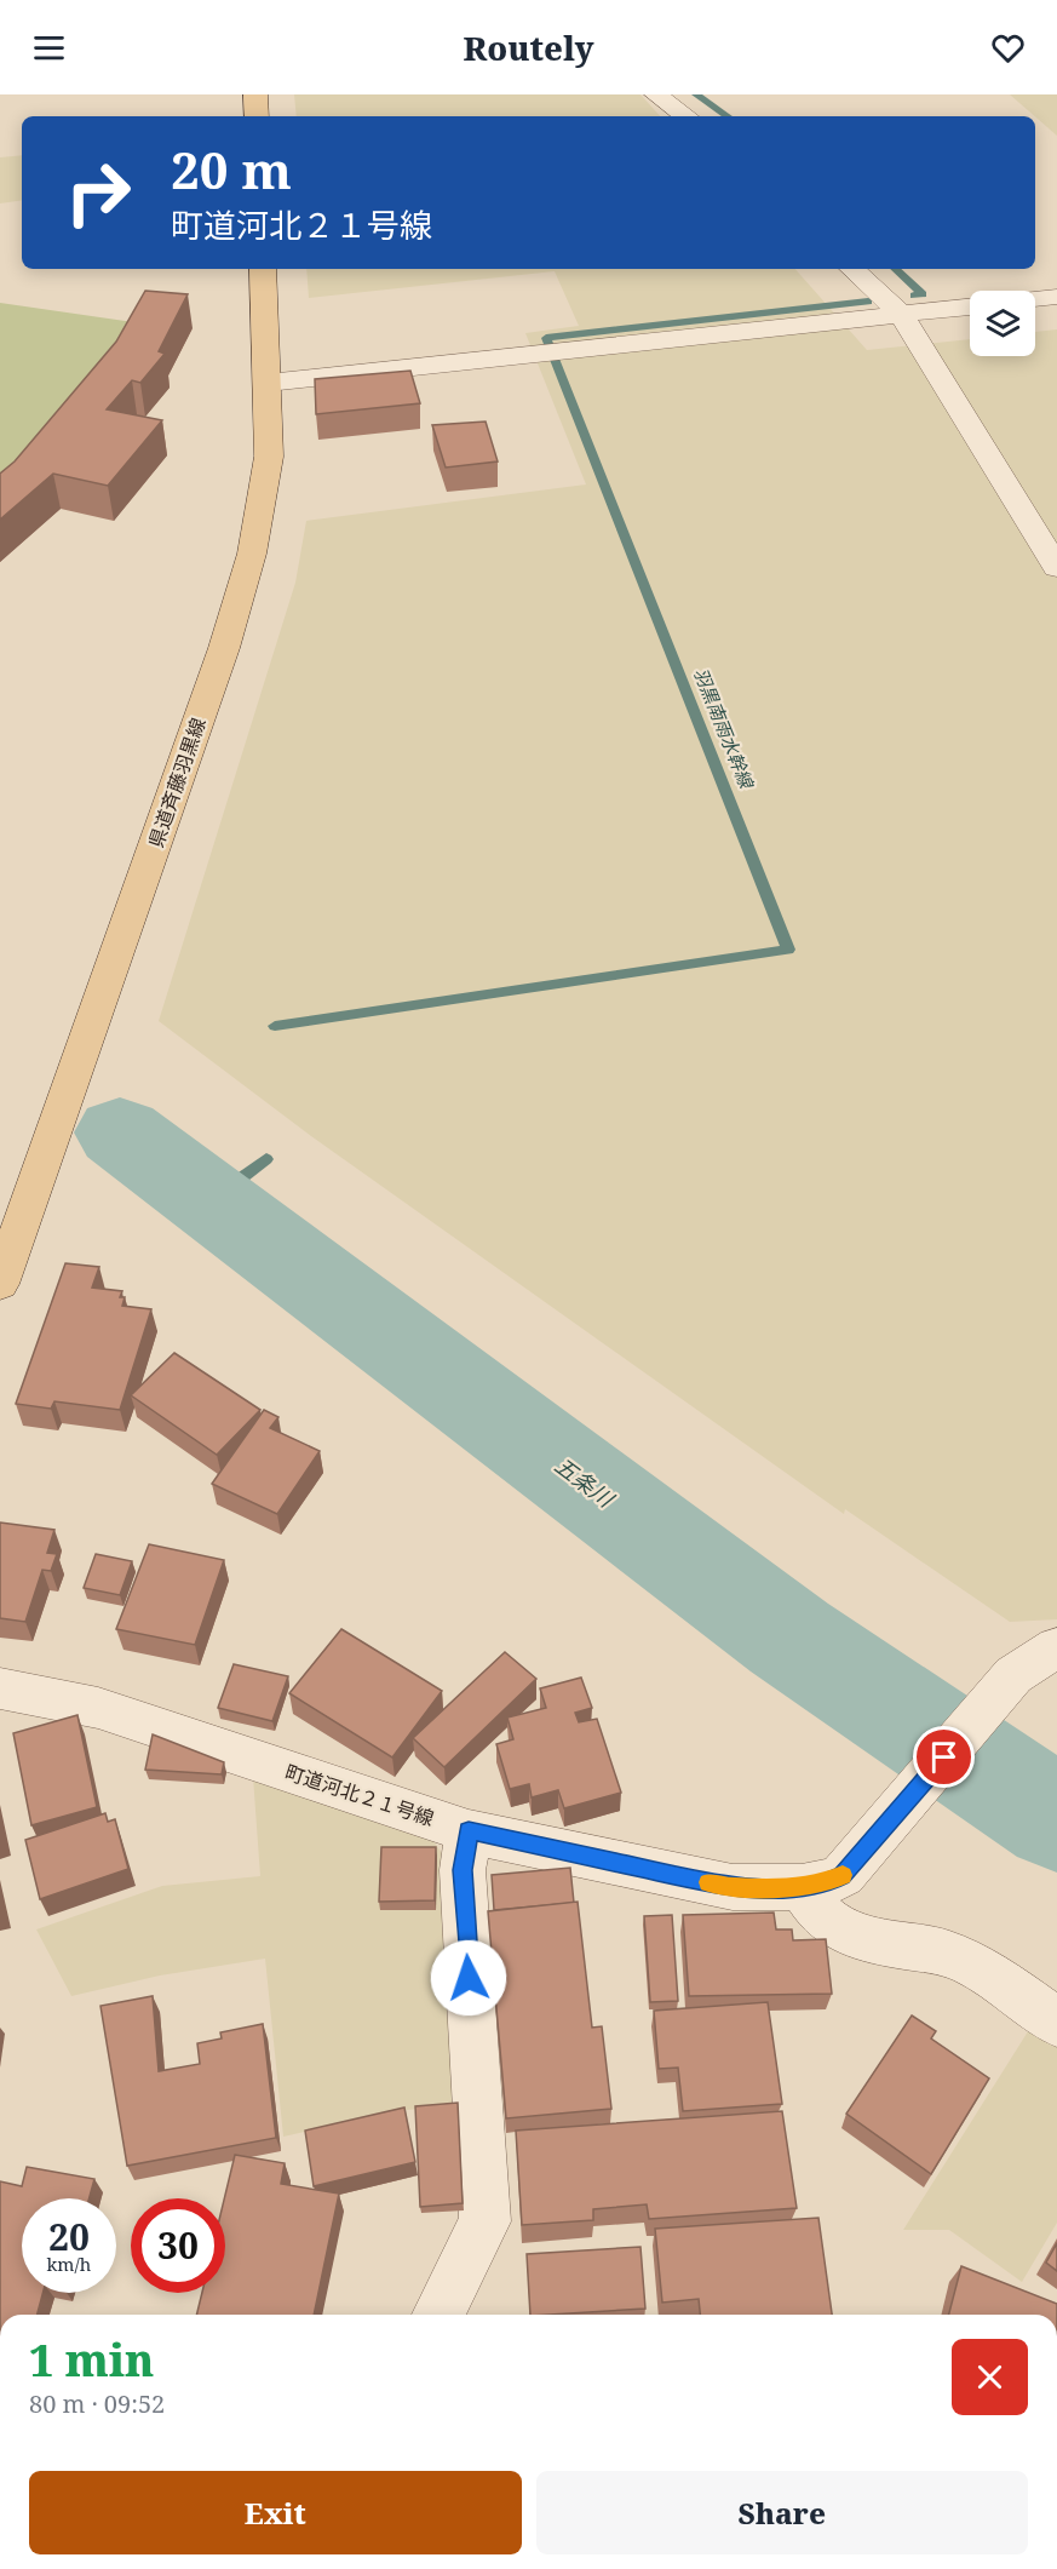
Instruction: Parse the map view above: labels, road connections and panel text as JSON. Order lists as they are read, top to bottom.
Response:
{
  "streets": {
    "main road": ["県道斉藤羽黒線"],
    "street": ["町道河北２１号線"]
  },
  "water": ["羽黒南雨水幹線", "五条川"],
  "page": {
    "header": "Routely",
    "turn": ["20 m", "町道河北２１号線"],
    "speed": "20 km/h",
    "limit": "30",
    "heading": ["1 min", "80 m · 09:52"],
    "buttons": ["Exit", "Share"]
  }
}
